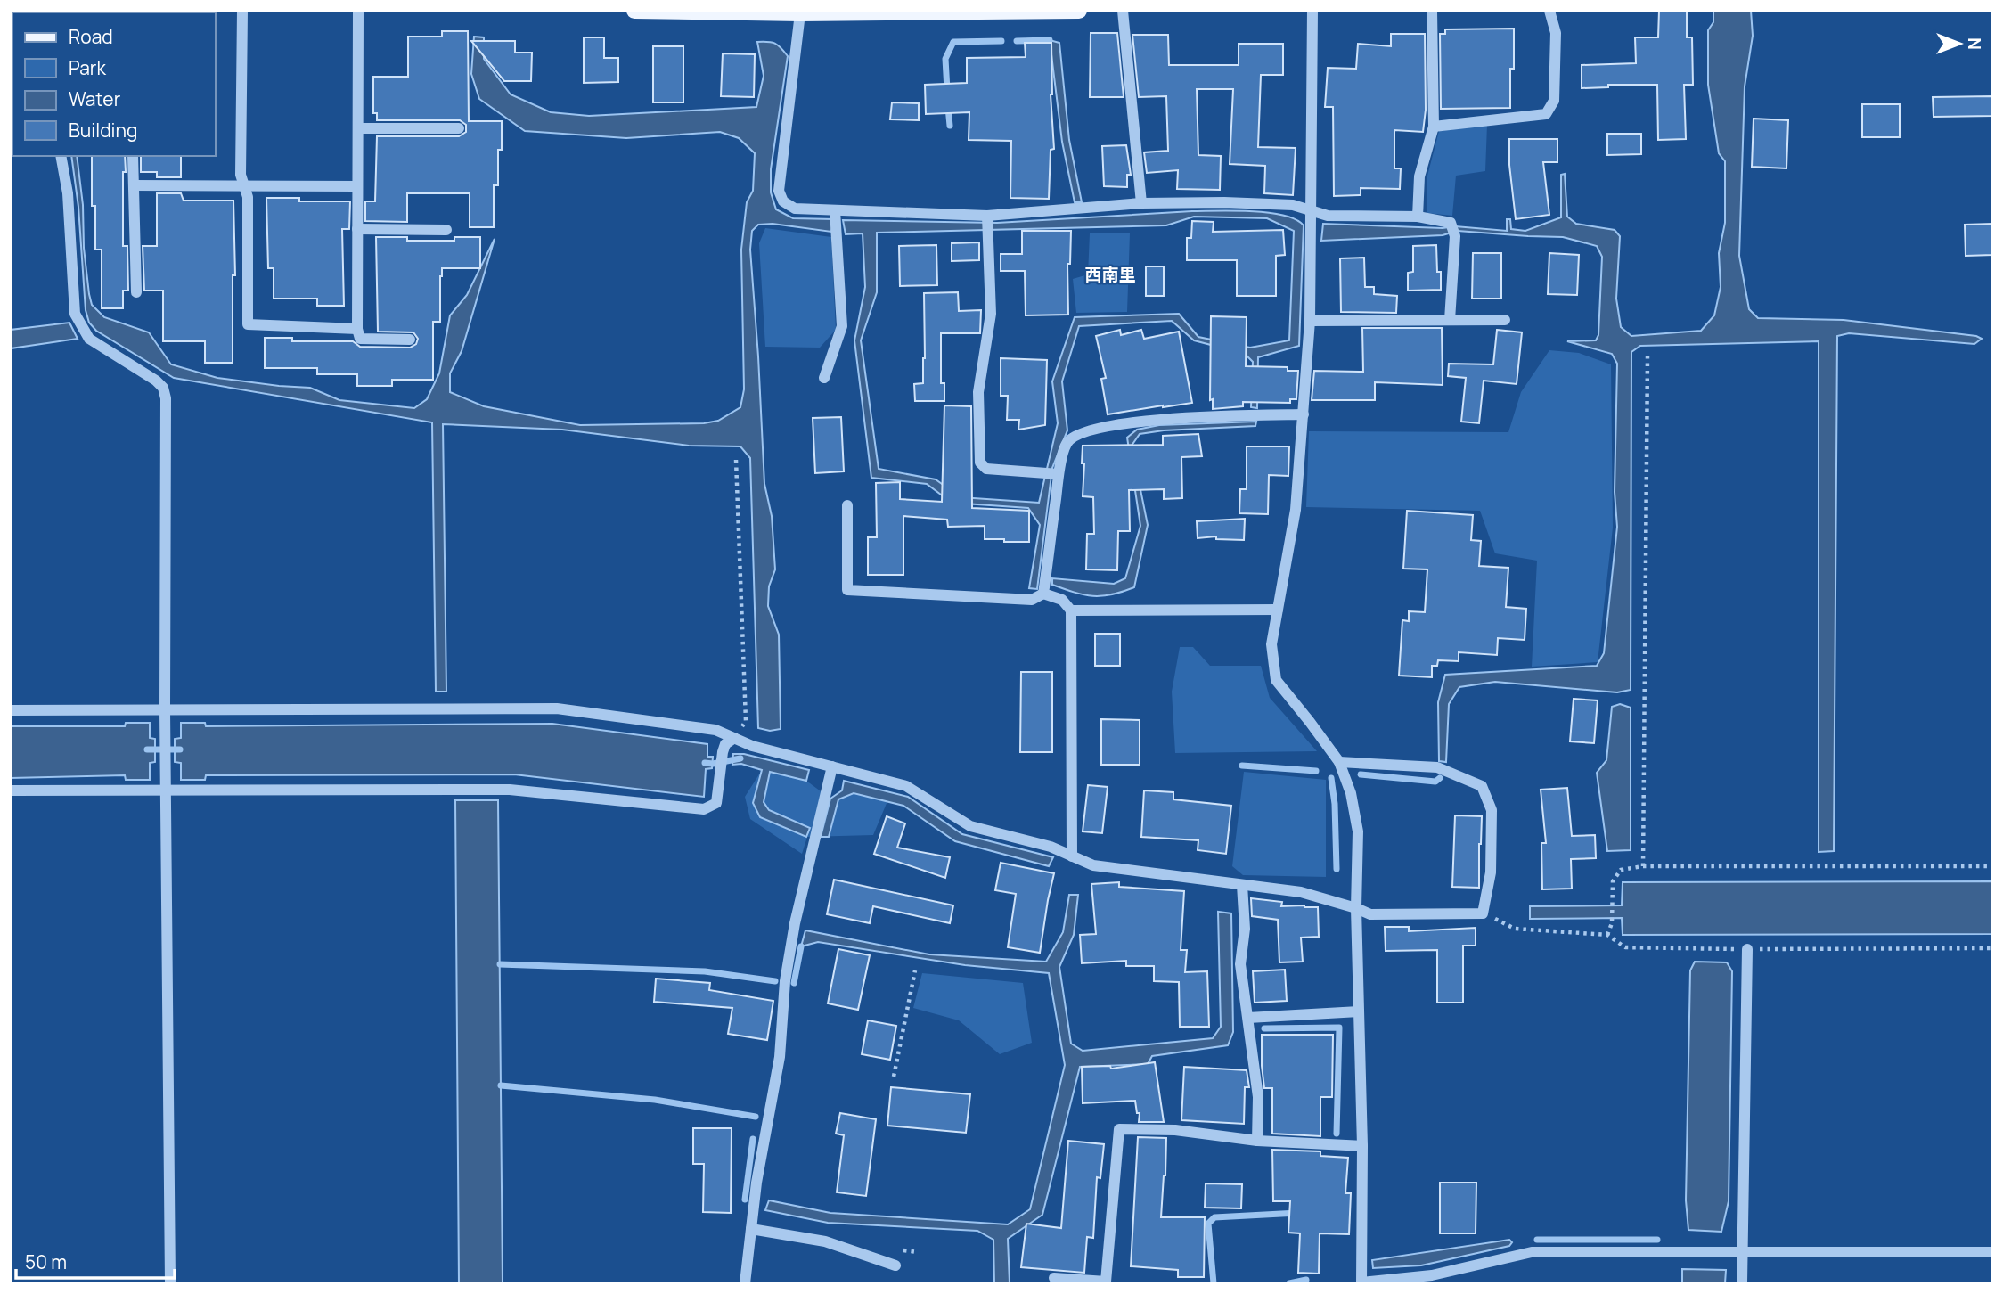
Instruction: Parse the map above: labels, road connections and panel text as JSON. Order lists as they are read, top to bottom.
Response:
{
  "districts": ["西南里"],
  "legend": [
    "Road",
    "Park",
    "Water",
    "Building"
  ],
  "scale_bar": "50 m",
  "north": "right"
}
